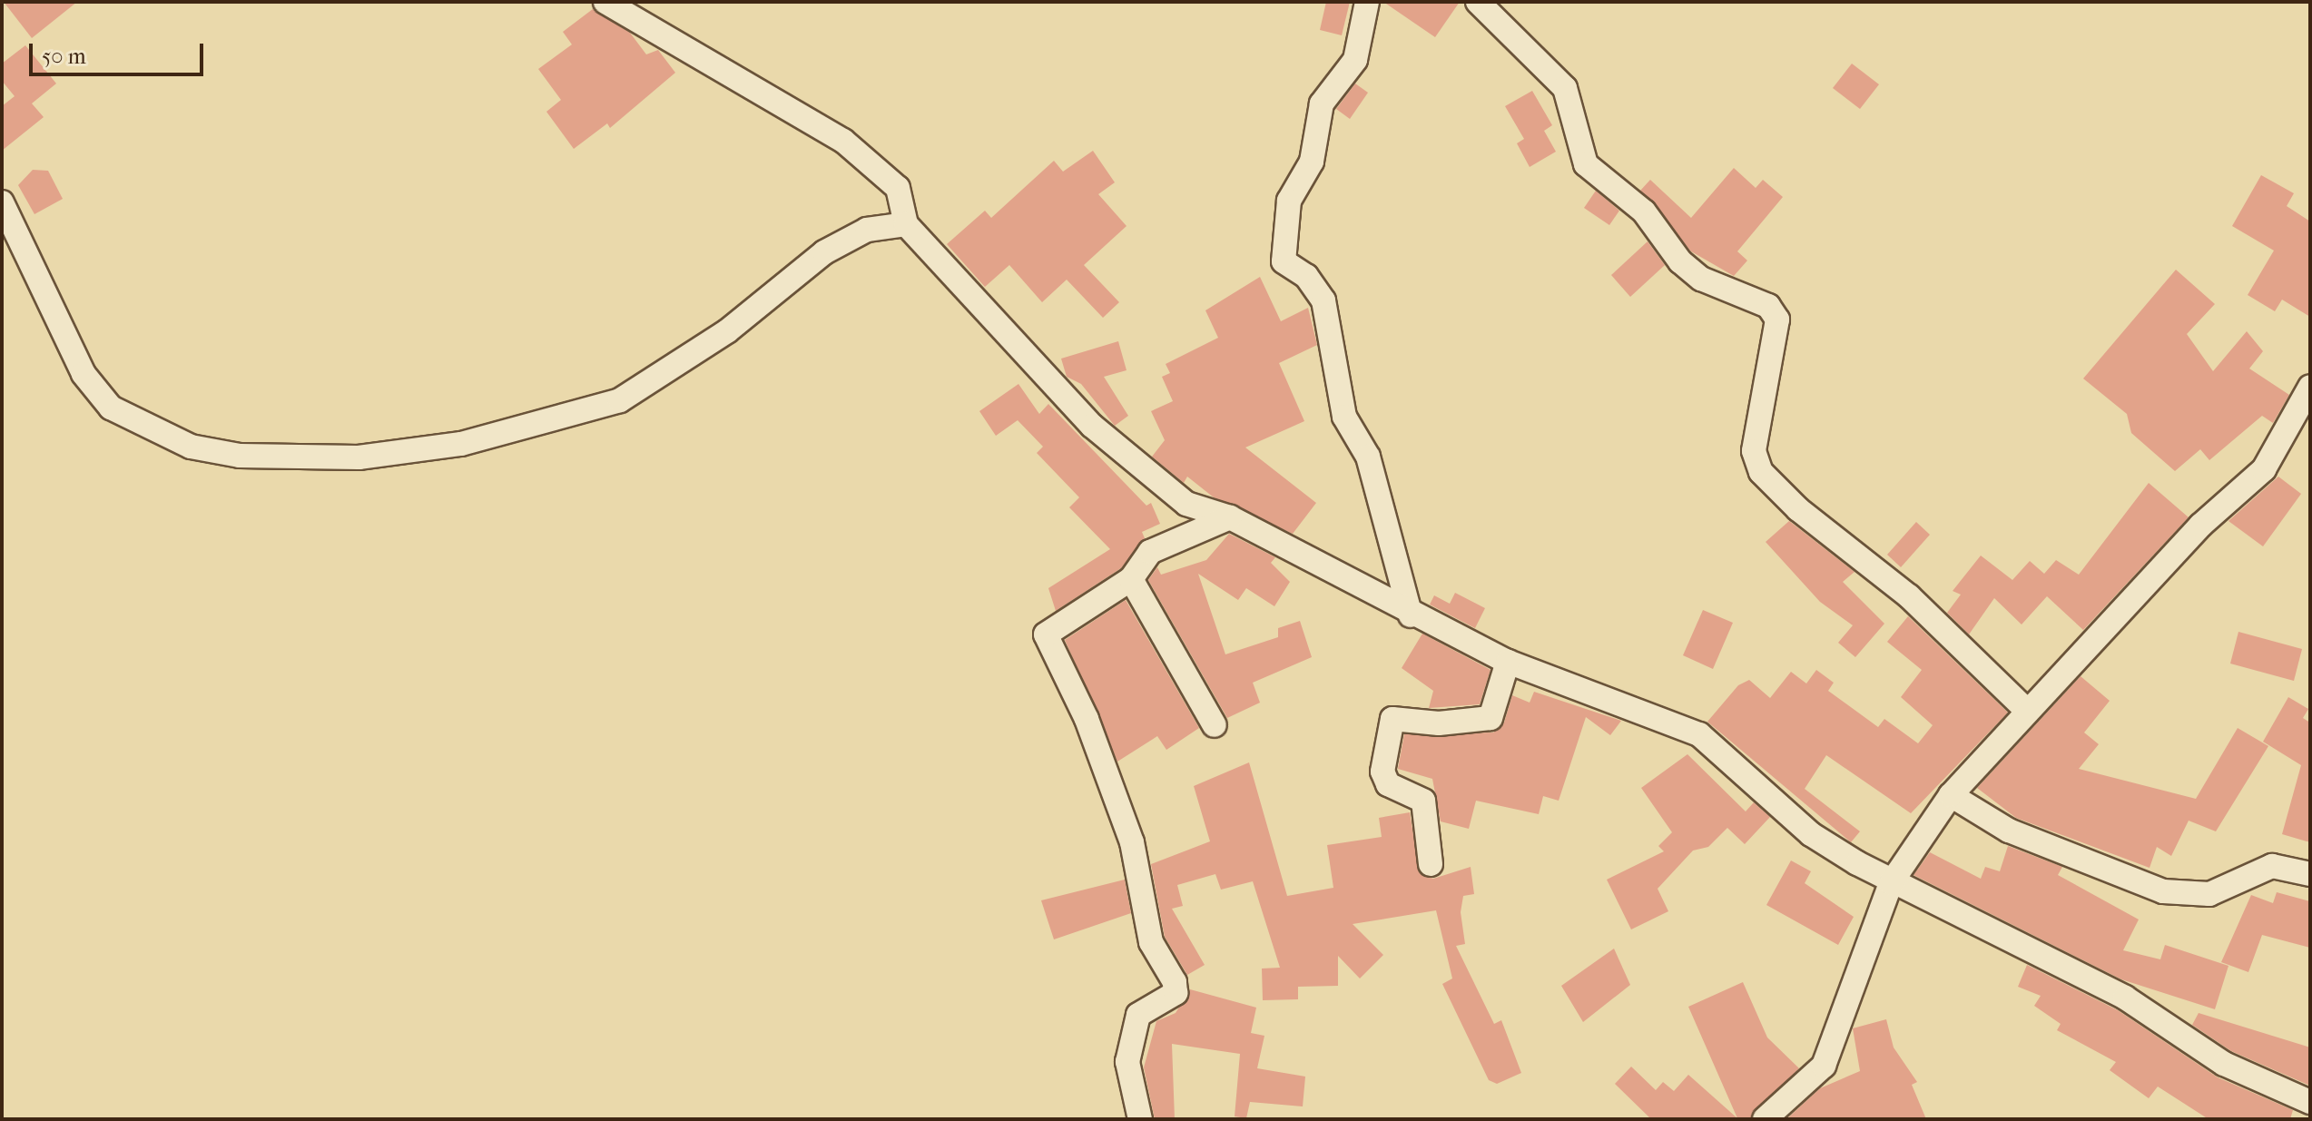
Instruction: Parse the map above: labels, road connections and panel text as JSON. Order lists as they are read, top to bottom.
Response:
{
  "scale_bar": "50 m"
}
